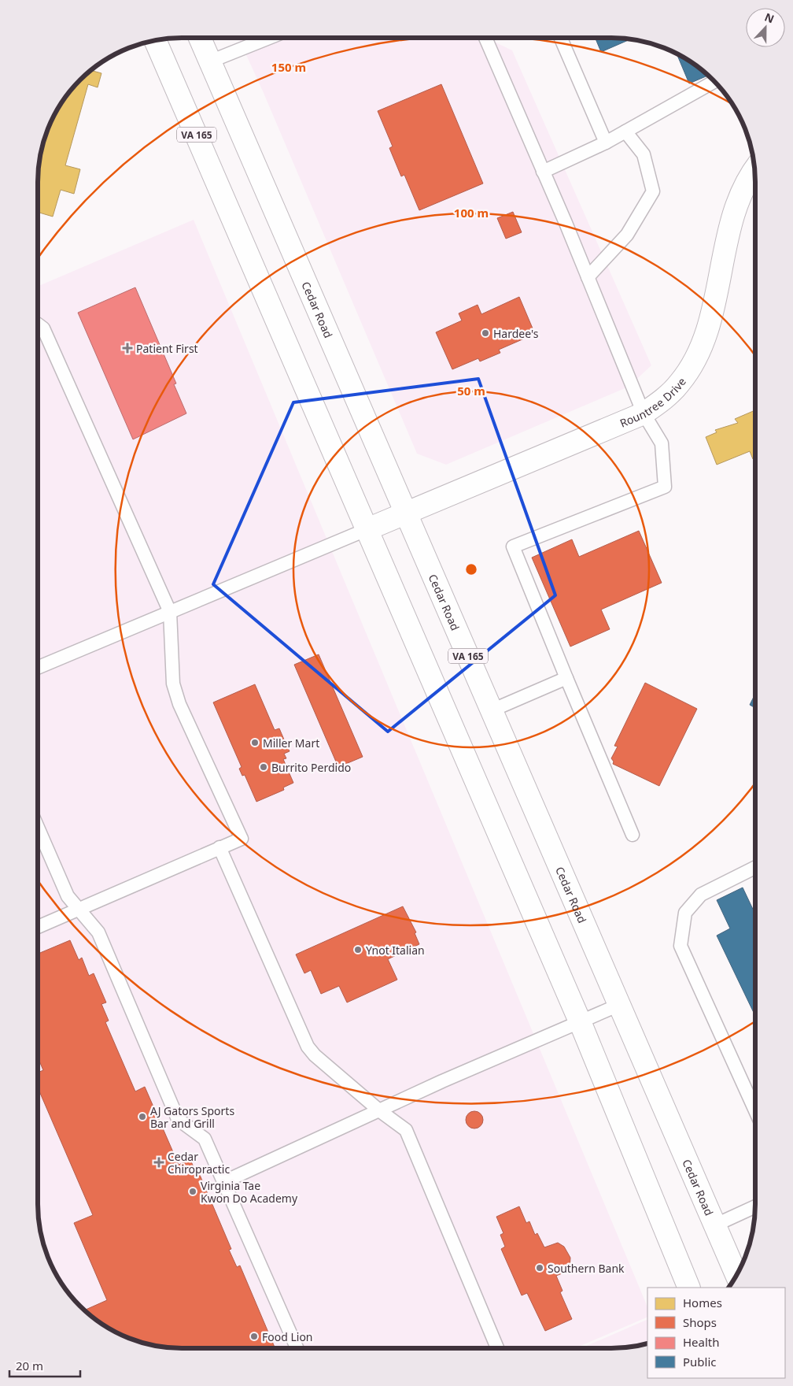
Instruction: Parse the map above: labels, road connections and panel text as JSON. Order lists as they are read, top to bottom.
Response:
{
  "streets": {
    "main road": ["VA 165", "Cedar Road", "Rountree Drive"]
  },
  "crossings": [
    ["VA 165", "Rountree Drive"],
    ["Cedar Road", "Rountree Drive"]
  ],
  "places": {
    "other": [
      "Hardee's",
      "Miller Mart",
      "Burrito Perdido",
      "Ynot Italian",
      "AJ Gators Sports Bar and Grill",
      "Virginia Tae Kwon Do Academy",
      "Southern Bank",
      "Food Lion"
    ],
    "health": ["Patient First", "Cedar Chiropractic"]
  },
  "legend": [
    "Homes",
    "Shops",
    "Health",
    "Public"
  ],
  "scale_bar": "20 m",
  "north": "top",
  "rings": ["150 m", "100 m", "50 m"]
}
